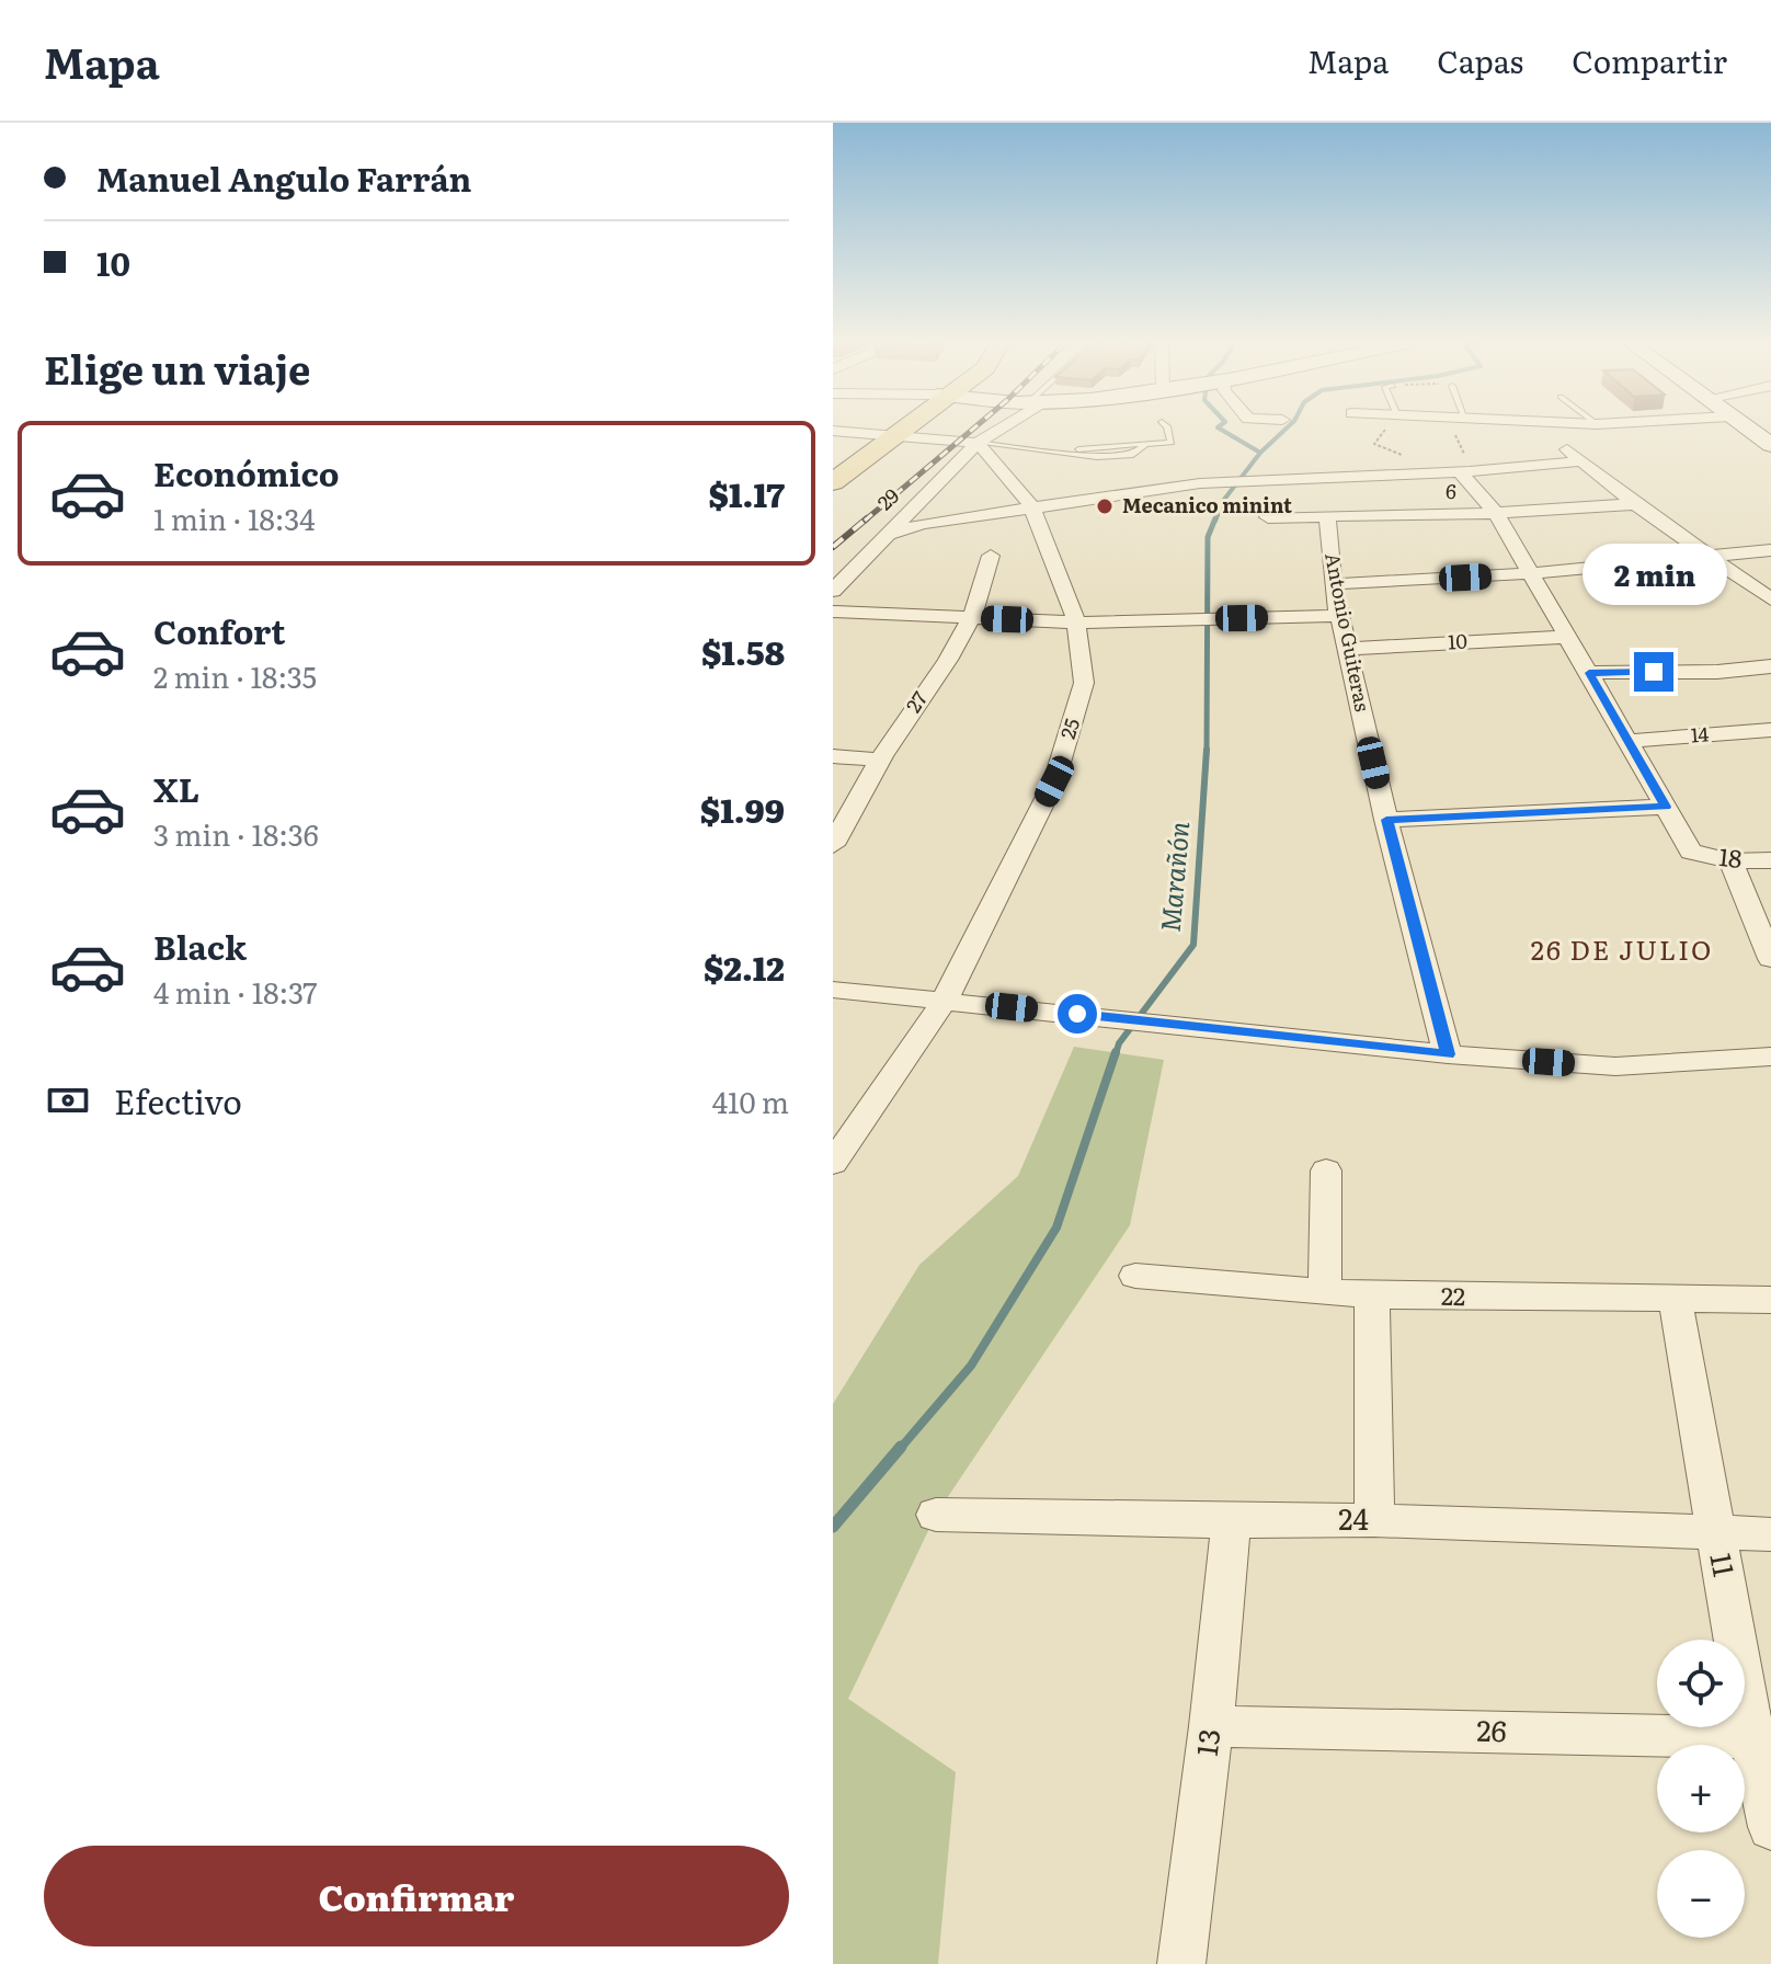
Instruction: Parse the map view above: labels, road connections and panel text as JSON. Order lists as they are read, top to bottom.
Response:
{
  "streets": {
    "street": [
      "6",
      "29",
      "Antonio Guiteras",
      "10",
      "27",
      "25",
      "14",
      "18",
      "22",
      "24",
      "11",
      "26",
      "13"
    ]
  },
  "crossings": [
    ["6", "Antonio Guiteras"],
    ["29", "25"],
    ["Antonio Guiteras", "10"],
    ["22", "11"],
    ["24", "11"],
    ["24", "13"],
    ["11", "26"],
    ["26", "13"]
  ],
  "districts": ["26 DE JULIO"],
  "water": ["Marañón"],
  "places": ["Mecanico minint"],
  "page": {
    "header": "Mapa",
    "nav": ["Mapa", "Capas", "Compartir"],
    "banner": ["Manuel Angulo Farrán", "10"],
    "heading": "Elige un viaje",
    "list": [
      {
        "name": "Económico",
        "note": "1 min · 18:34",
        "value": "$1.17"
      },
      {
        "name": "Confort",
        "note": "2 min · 18:35",
        "value": "$1.58"
      },
      {
        "name": "XL",
        "note": "3 min · 18:36",
        "value": "$1.99"
      },
      {
        "name": "Black",
        "note": "4 min · 18:37",
        "value": "$2.12"
      }
    ],
    "bubble": "2 min",
    "pay": ["Efectivo", "410 m"],
    "map_buttons": ["+", "−"],
    "buttons": "Confirmar"
  }
}
